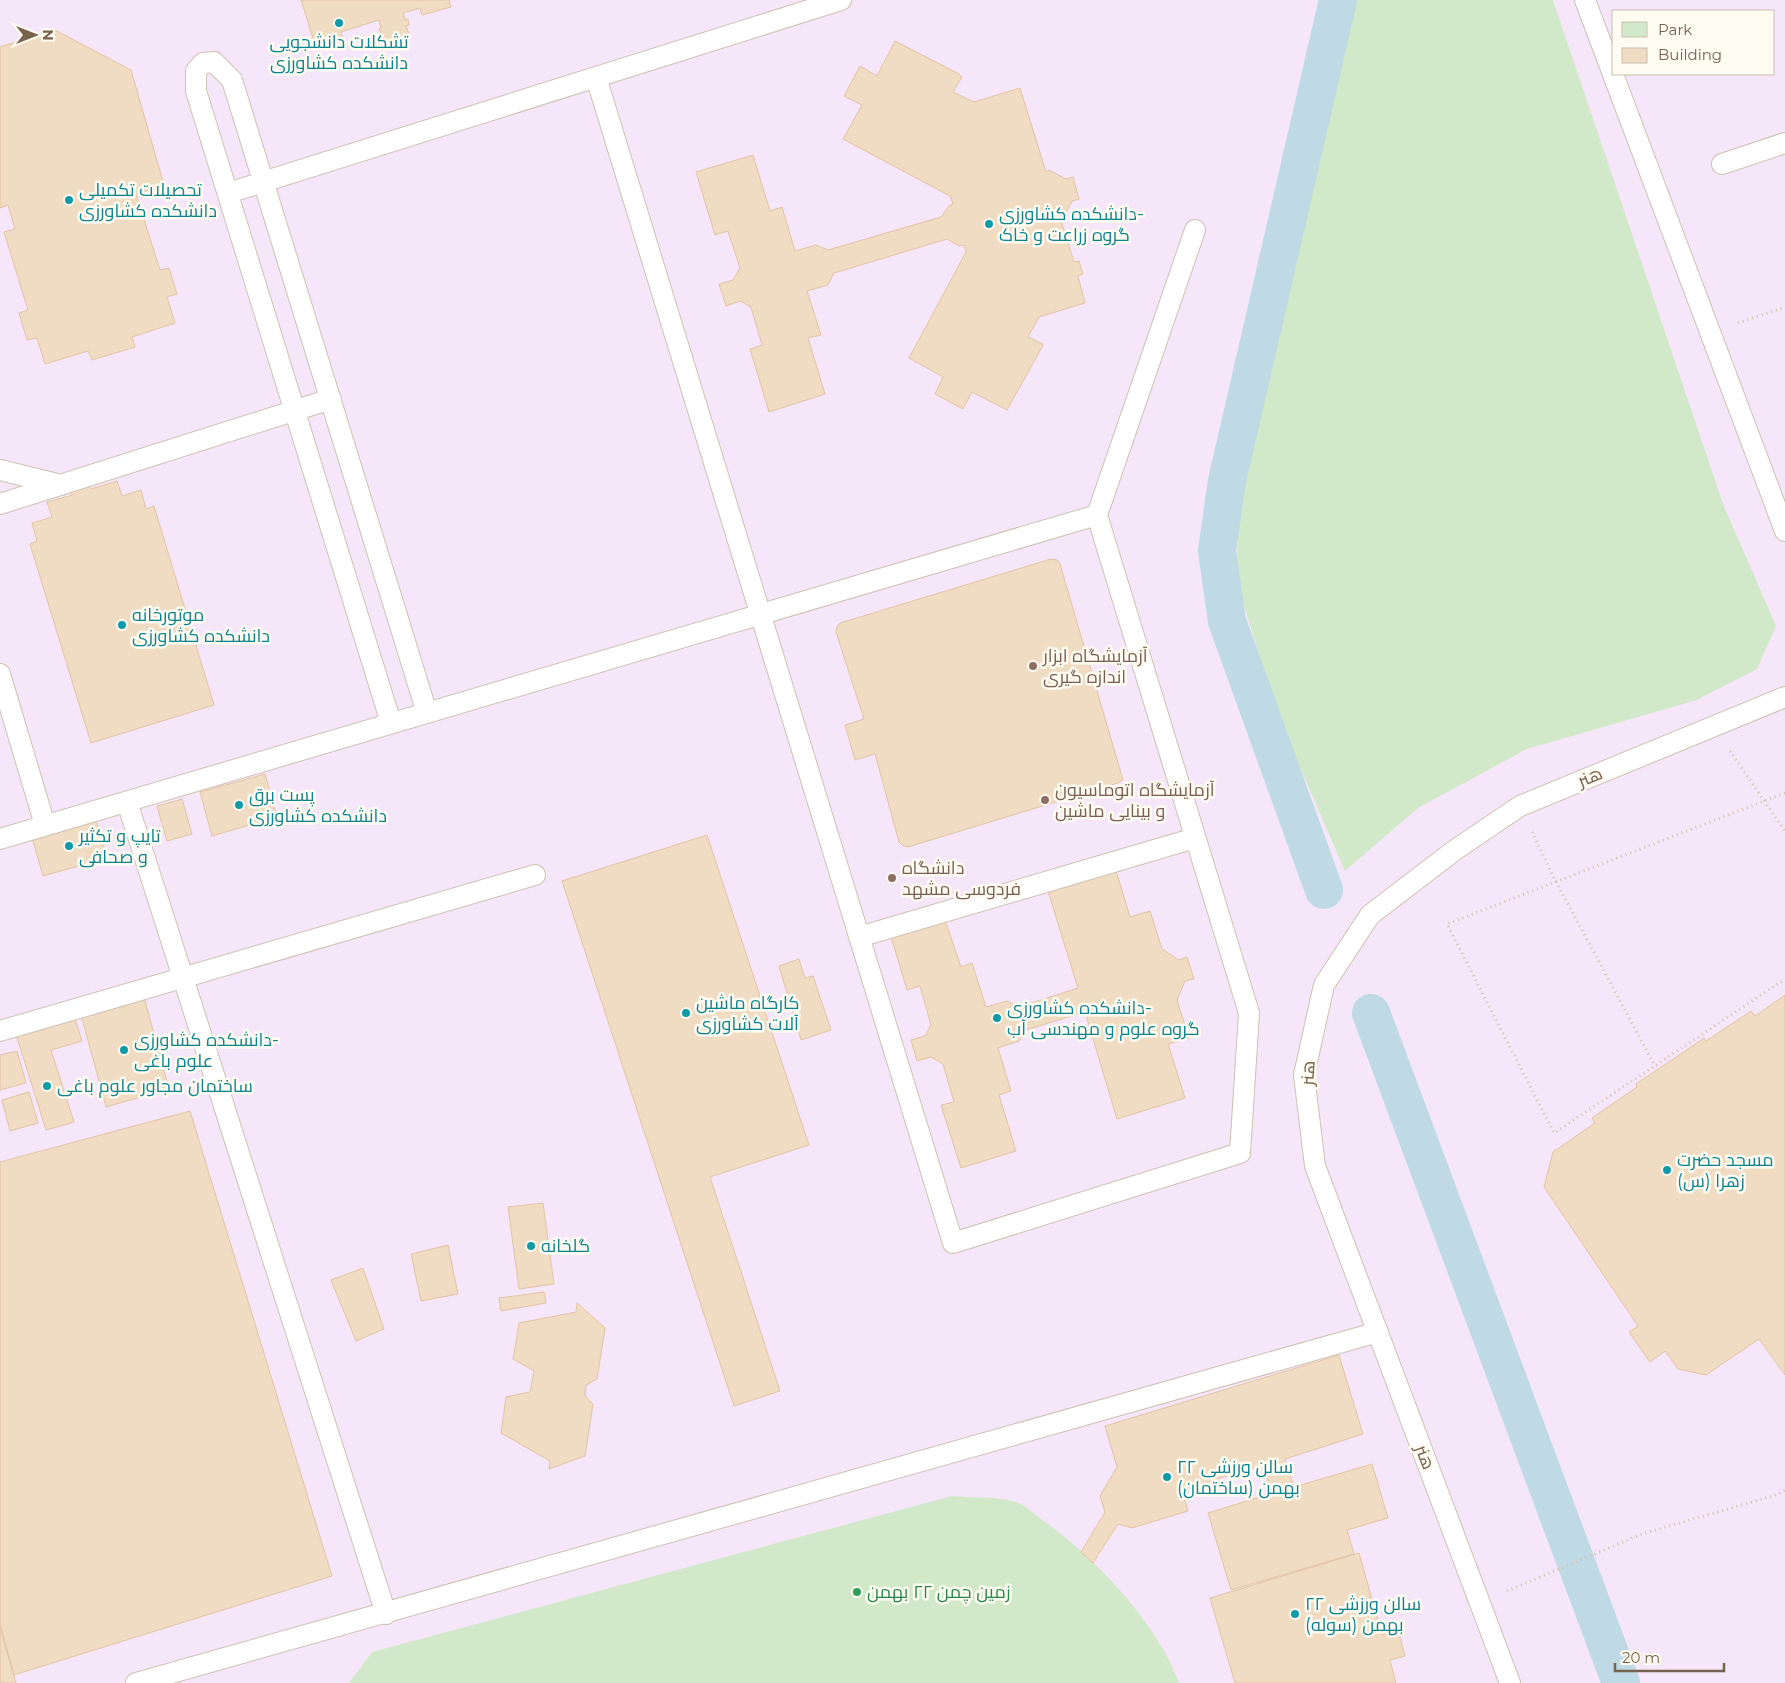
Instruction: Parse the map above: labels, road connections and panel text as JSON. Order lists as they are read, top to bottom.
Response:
{
  "streets": {
    "lane": ["هنر"]
  },
  "places": [
    "تشکلات دانشجویی دانشکده کشاورزی",
    "تحصیلات تکمیلی دانشکده کشاورزی",
    "دانشکده کشاورزی- گروه زراعت و خاک",
    "موتورخانه دانشکده کشاورزی",
    "آزمایشگاه ابزار اندازه گیری",
    "آزمایشگاه اتوماسیون و بینایی ماشین",
    "پست برق دانشکده کشاورزی",
    "تایپ و تکثیر و صحافی",
    "دانشگاه فردوسی مشهد",
    "کارگاه ماشین آلات کشاورزی",
    "دانشکده کشاورزی- گروه علوم و مهندسی آب",
    "دانشکده کشاورزی- علوم باغی",
    "ساختمان مجاور علوم باغی",
    "مسجد حضرت زهرا (س)",
    "گلخانه",
    "سالن ورزشی ۲۲ بهمن (ساختمان)",
    "زمین چمن ۲۲ بهمن",
    "سالن ورزشی ۲۲ بهمن (سوله)"
  ],
  "legend": ["Park", "Building"],
  "scale_bar": "20 m",
  "north": "right"
}
